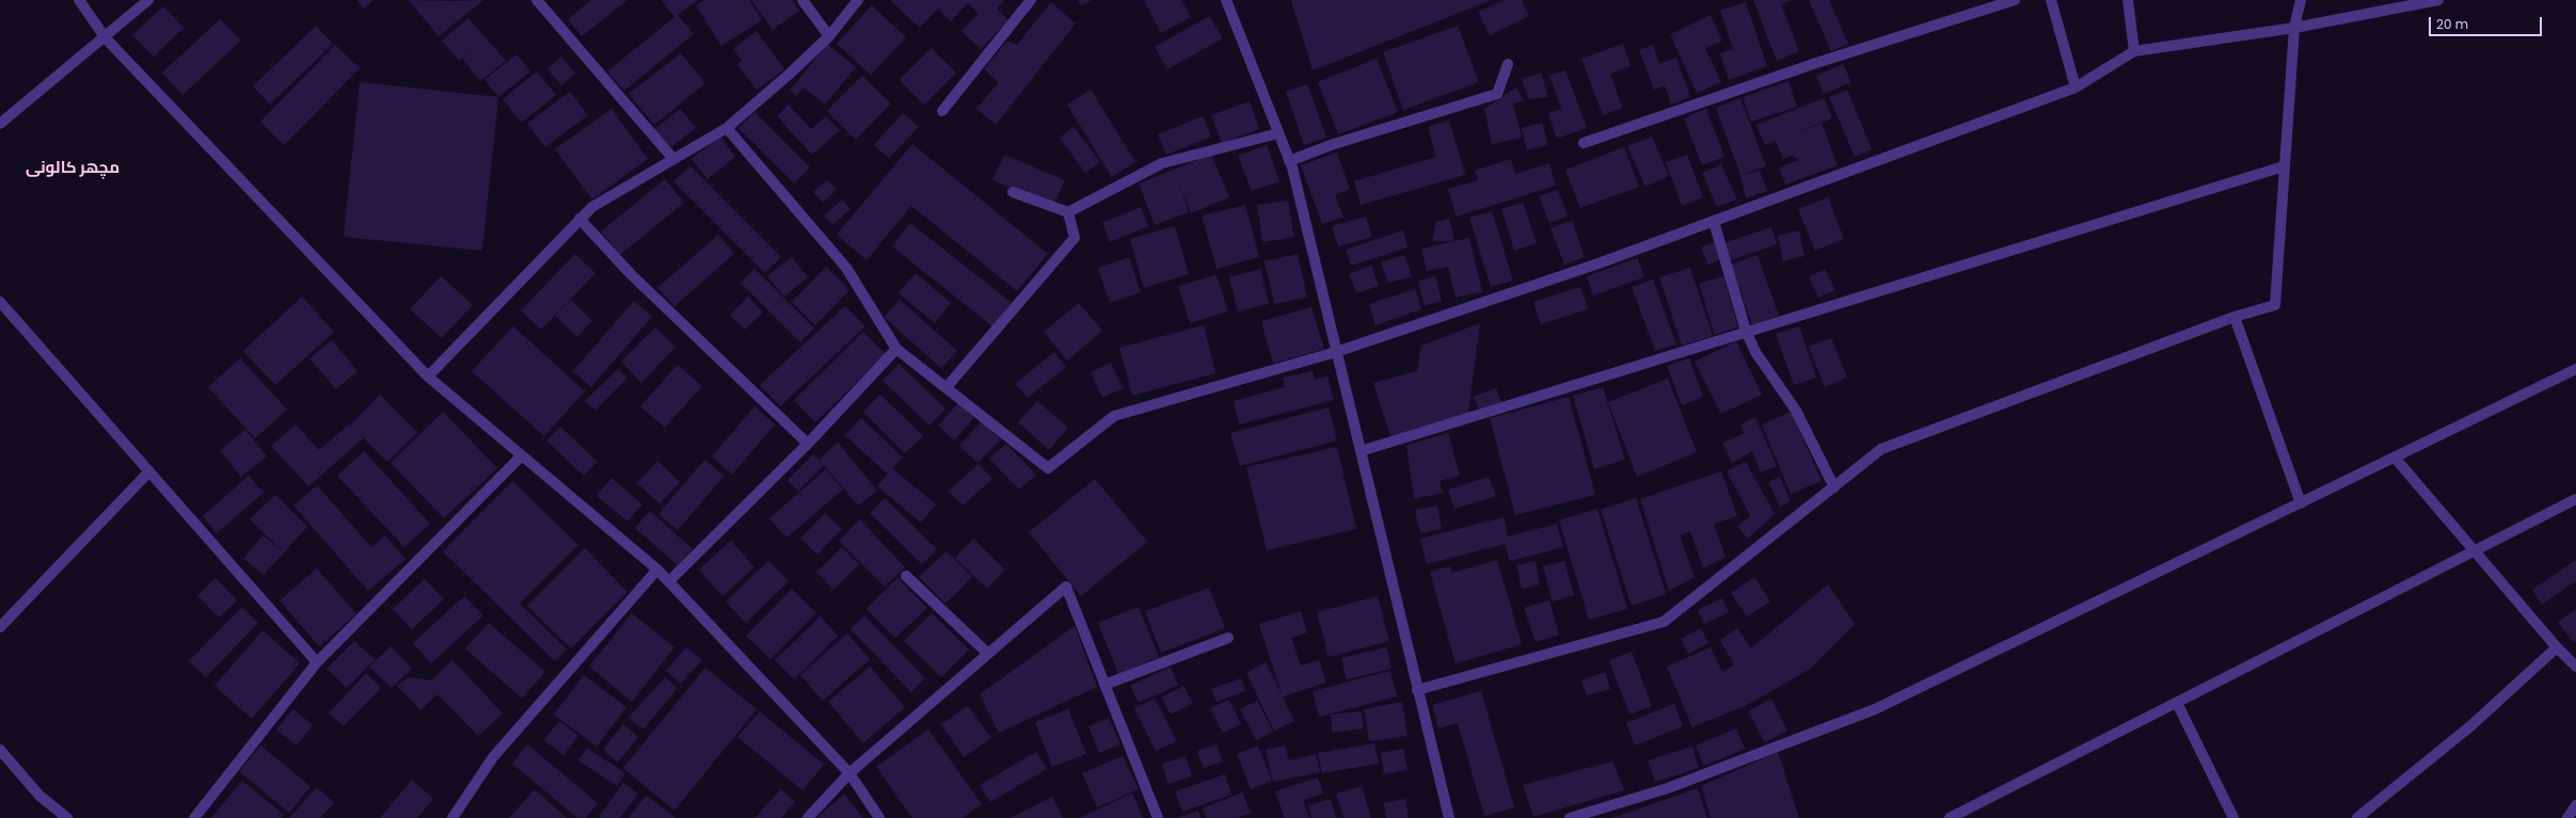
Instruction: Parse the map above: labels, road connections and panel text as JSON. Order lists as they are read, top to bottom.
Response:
{
  "districts": ["مچھر کالونی"],
  "scale_bar": "20 m"
}
